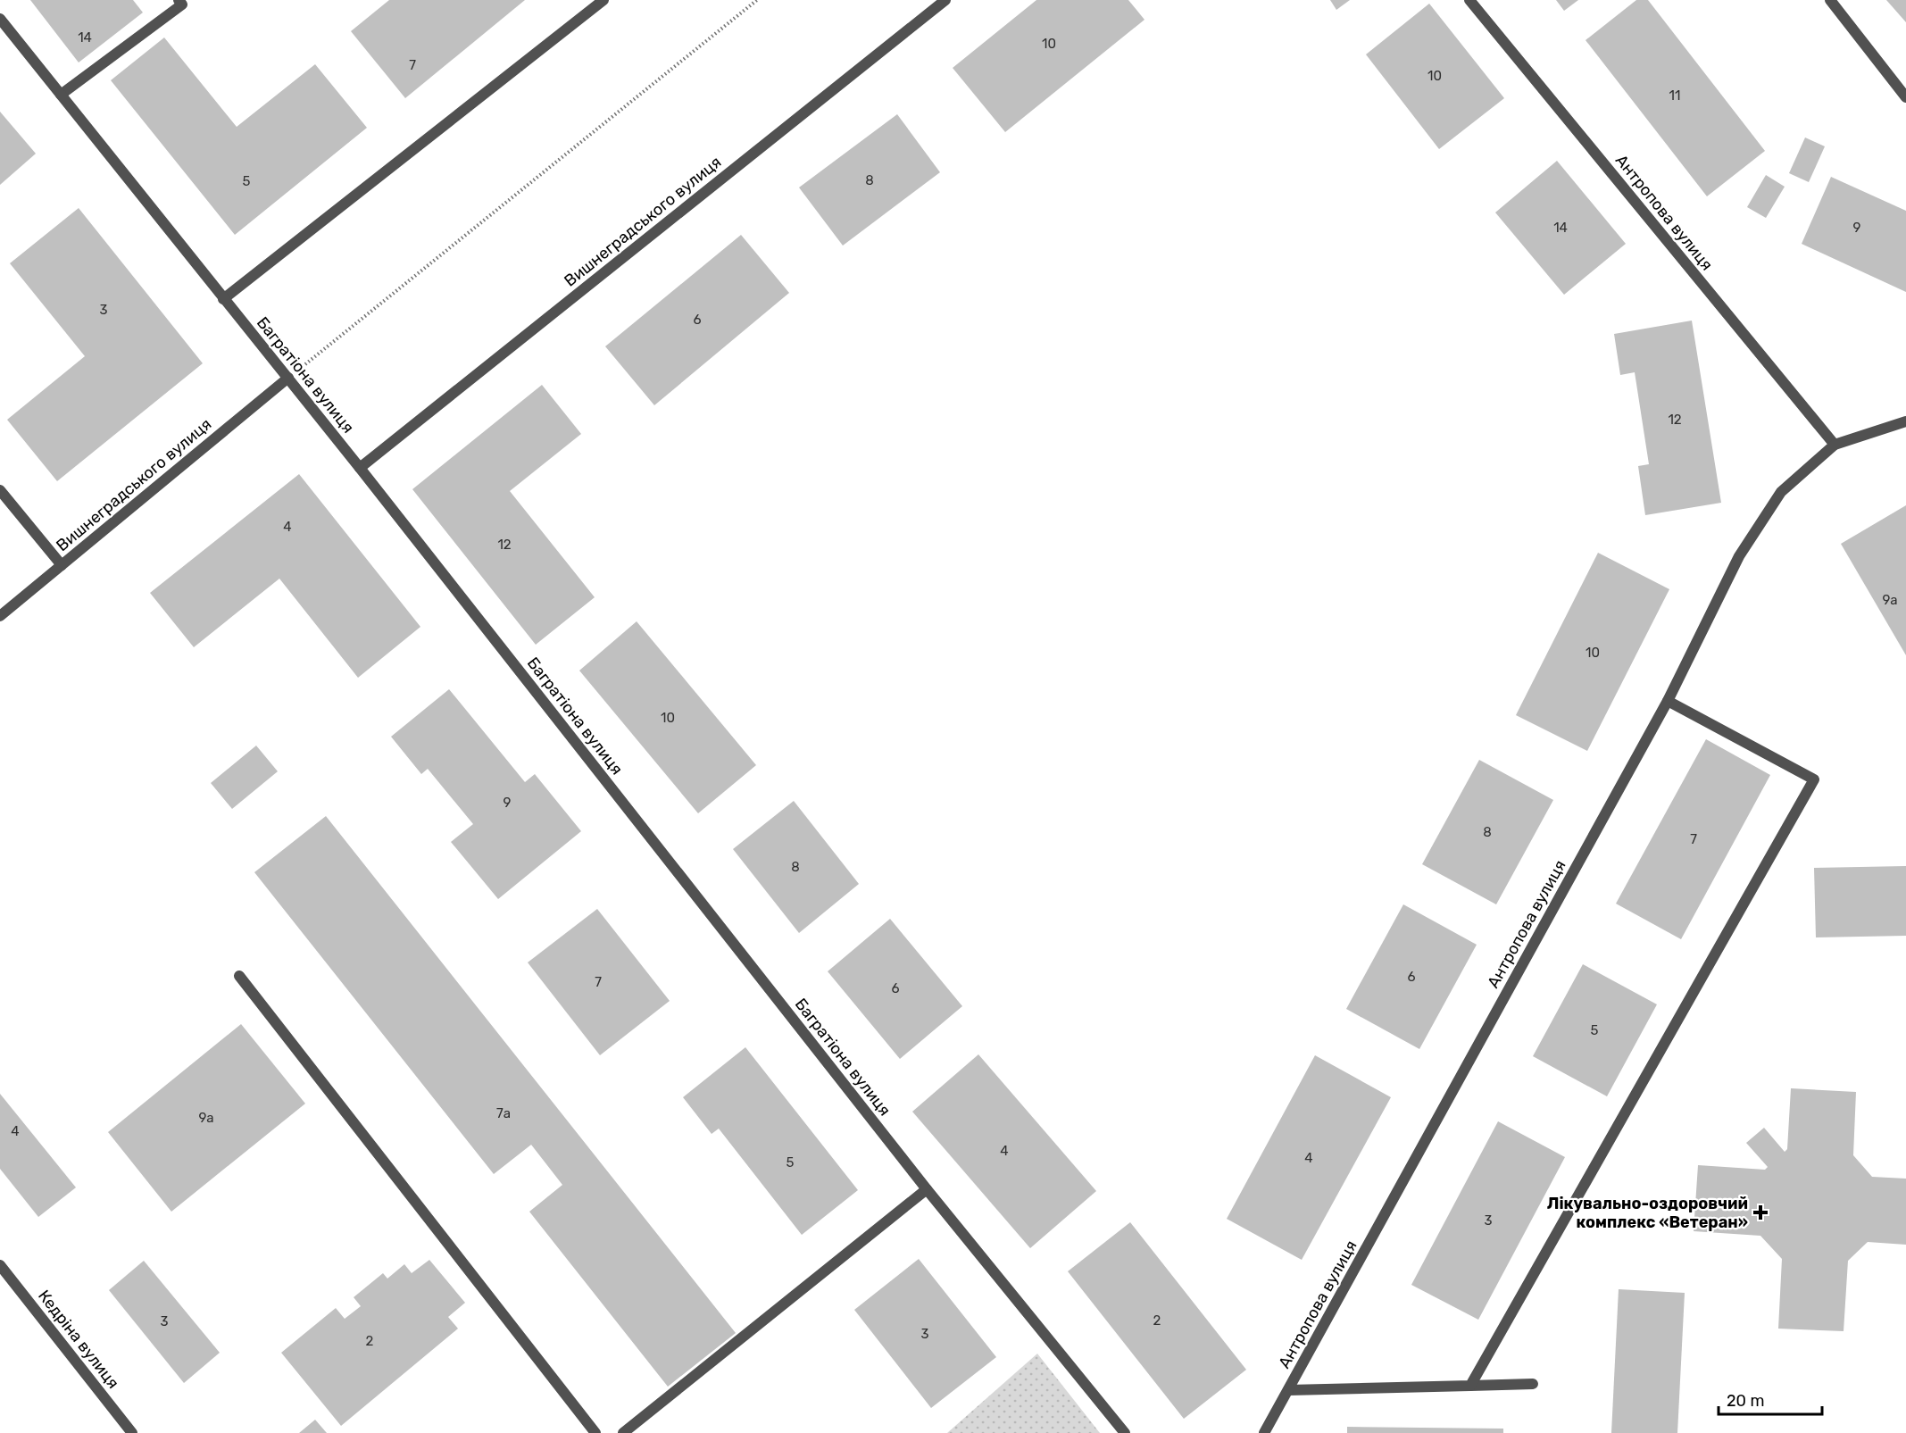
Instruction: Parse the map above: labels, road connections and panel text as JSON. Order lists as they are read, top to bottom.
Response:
{
  "streets": {
    "street": [
      "Антропова вулиця",
      "Вишнеградського вулиця",
      "Багратіона вулиця",
      "Кедріна вулиця"
    ]
  },
  "crossings": [
    ["Вишнеградського вулиця", "Багратіона вулиця"]
  ],
  "places": {
    "health": ["Лікувально-оздоровчий комплекс «Ветеран»"]
  },
  "house_numbers": [
    "14",
    "10",
    "7",
    "10",
    "11",
    "8",
    "5",
    "14",
    "9",
    "3",
    "6",
    "12",
    "4",
    "12",
    "9а",
    "10",
    "10",
    "9",
    "8",
    "7",
    "8",
    "6",
    "7",
    "6",
    "5",
    "7а",
    "9а",
    "4",
    "4",
    "4",
    "5",
    "3",
    "2",
    "3",
    "3",
    "2"
  ],
  "scale_bar": "20 m"
}
